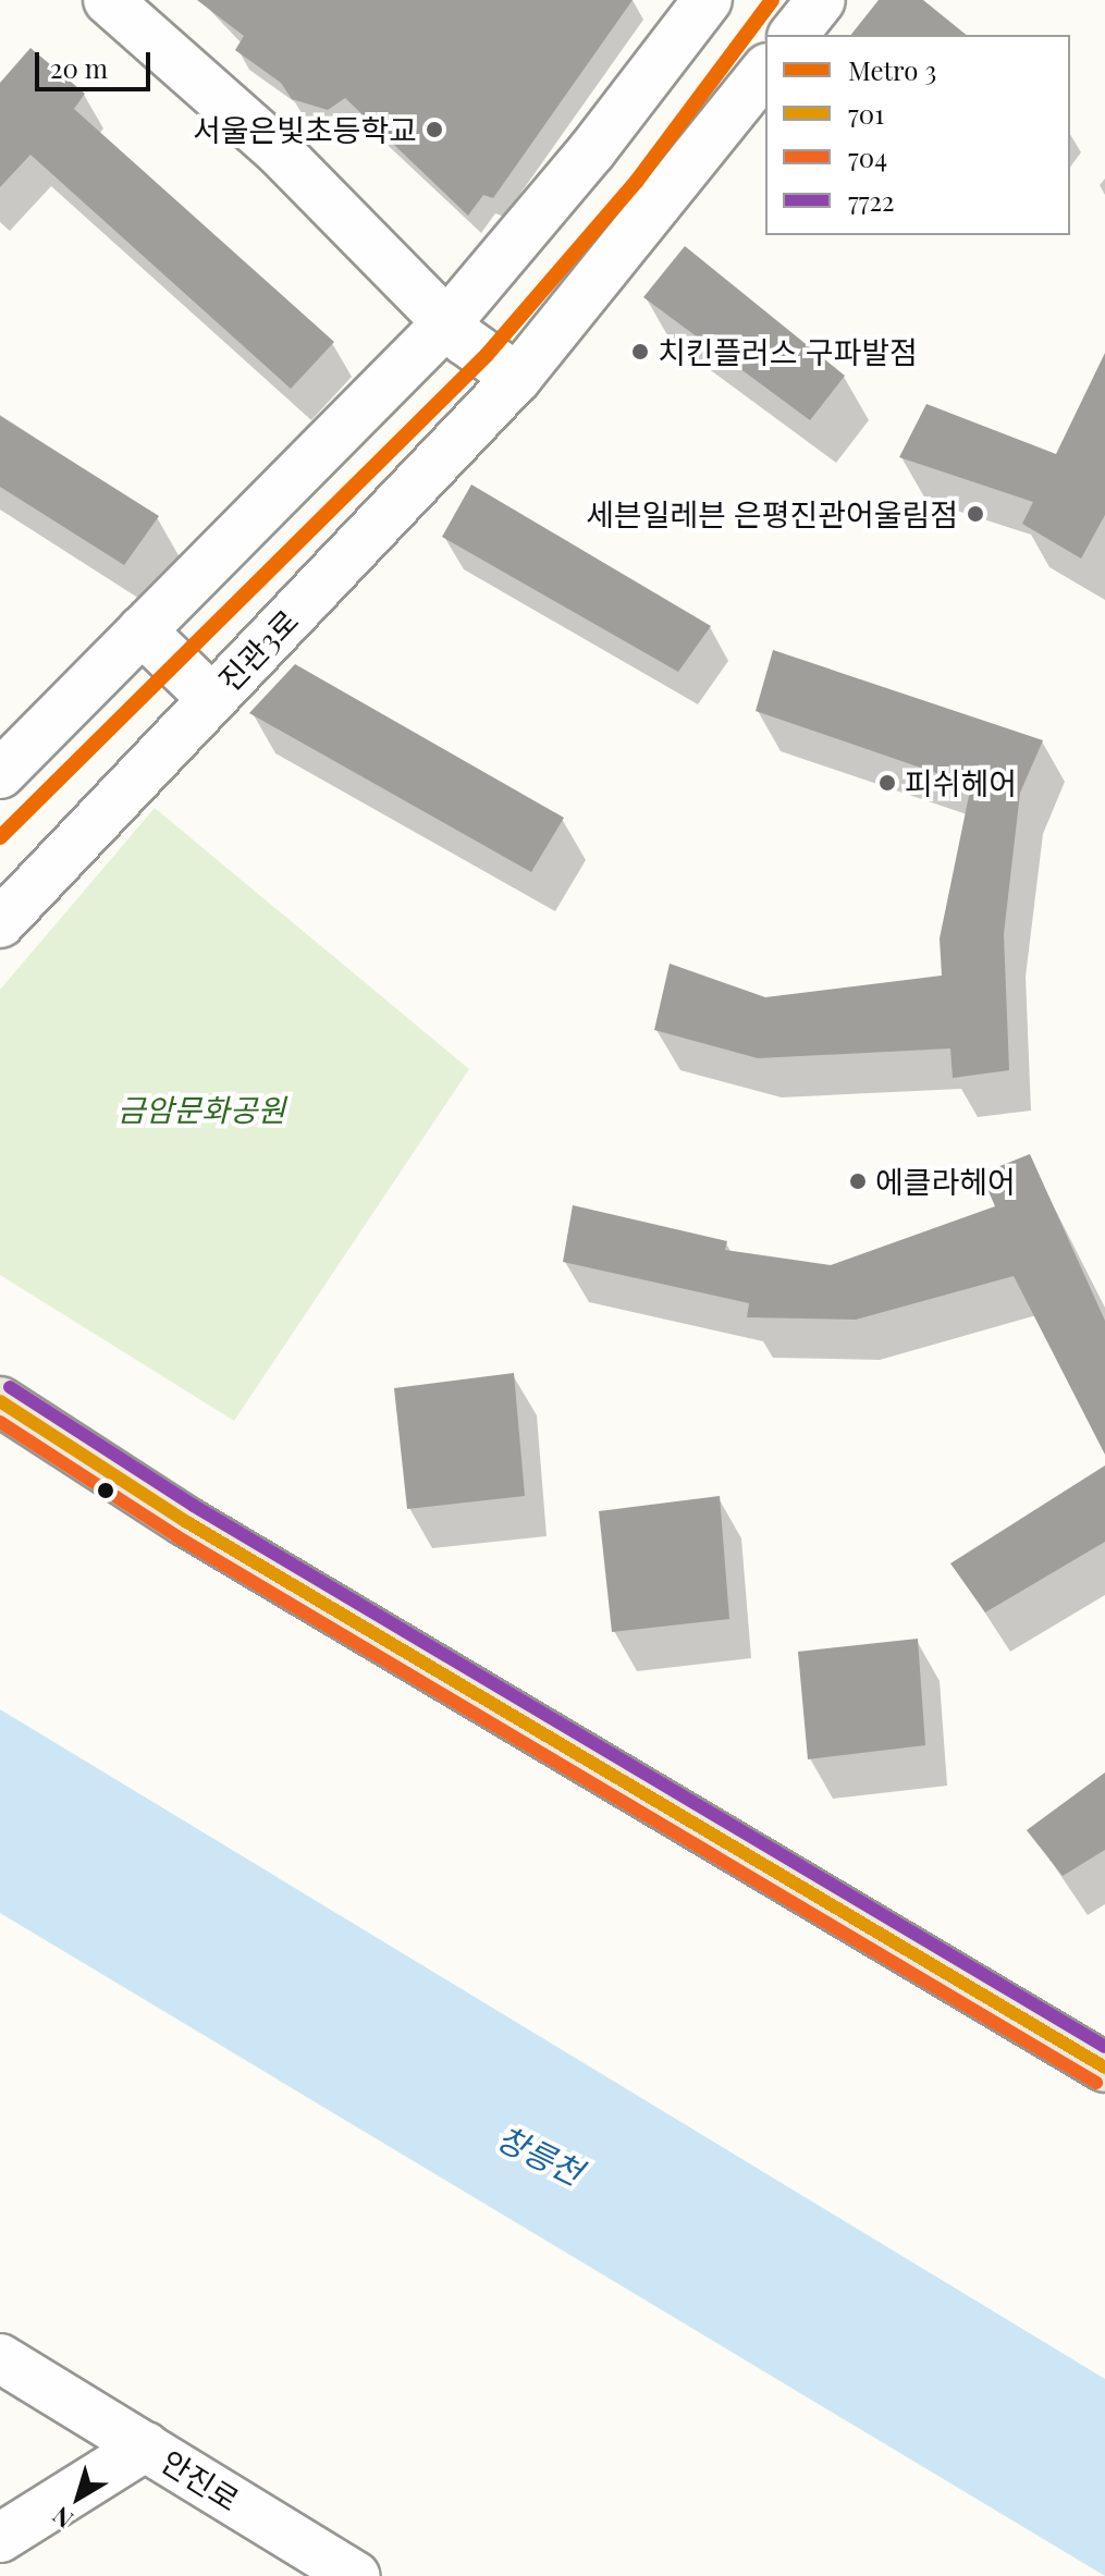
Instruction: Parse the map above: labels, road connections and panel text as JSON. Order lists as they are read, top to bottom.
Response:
{
  "streets": {
    "street": ["진관3로", "안진로"]
  },
  "water": ["창릉천"],
  "parks": ["금암문화공원"],
  "places": [
    "서울은빛초등학교",
    "치킨플러스 구파발점",
    "세븐일레븐 은평진관어울림점",
    "피쉬헤어",
    "에클라헤어"
  ],
  "lines": [
    "metro line 3",
    "transit line 7722",
    "transit line 701",
    "transit line 704"
  ],
  "legend": [
    "Metro 3",
    "701",
    "704",
    "7722"
  ],
  "scale_bar": "20 m",
  "north": "bottom left"
}
